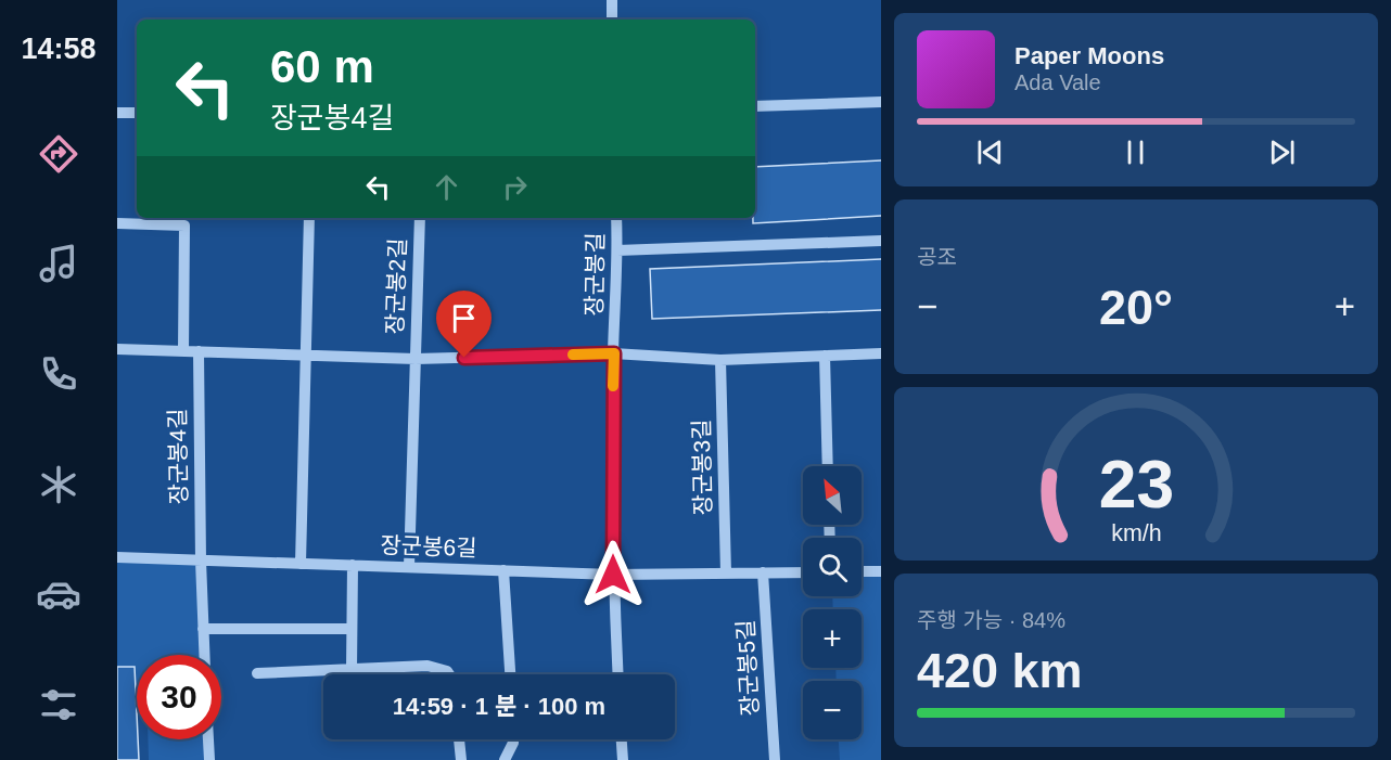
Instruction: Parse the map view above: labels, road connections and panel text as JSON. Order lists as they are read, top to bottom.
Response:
{
  "streets": {
    "street": [
      "장군봉길",
      "장군봉2길",
      "장군봉4길",
      "장군봉3길",
      "장군봉6길",
      "장군봉5길"
    ]
  },
  "crossings": [
    ["장군봉길", "장군봉6길"],
    ["장군봉4길", "장군봉6길"]
  ],
  "north": "top left",
  "page": {
    "tabs": "14:58",
    "turn": ["60 m", "장군봉4길"],
    "song": ["Paper Moons", "Ada Vale"],
    "tile": [
      "공조",
      ["주행 가능 · 84%", "420 km"]
    ],
    "heat": ["−", "20°", "+"],
    "map_buttons": ["+", "−"],
    "limit": "30",
    "trip": "14:59 · 1 분 · 100 m",
    "gauge": ["23", "km/h"]
  }
}
